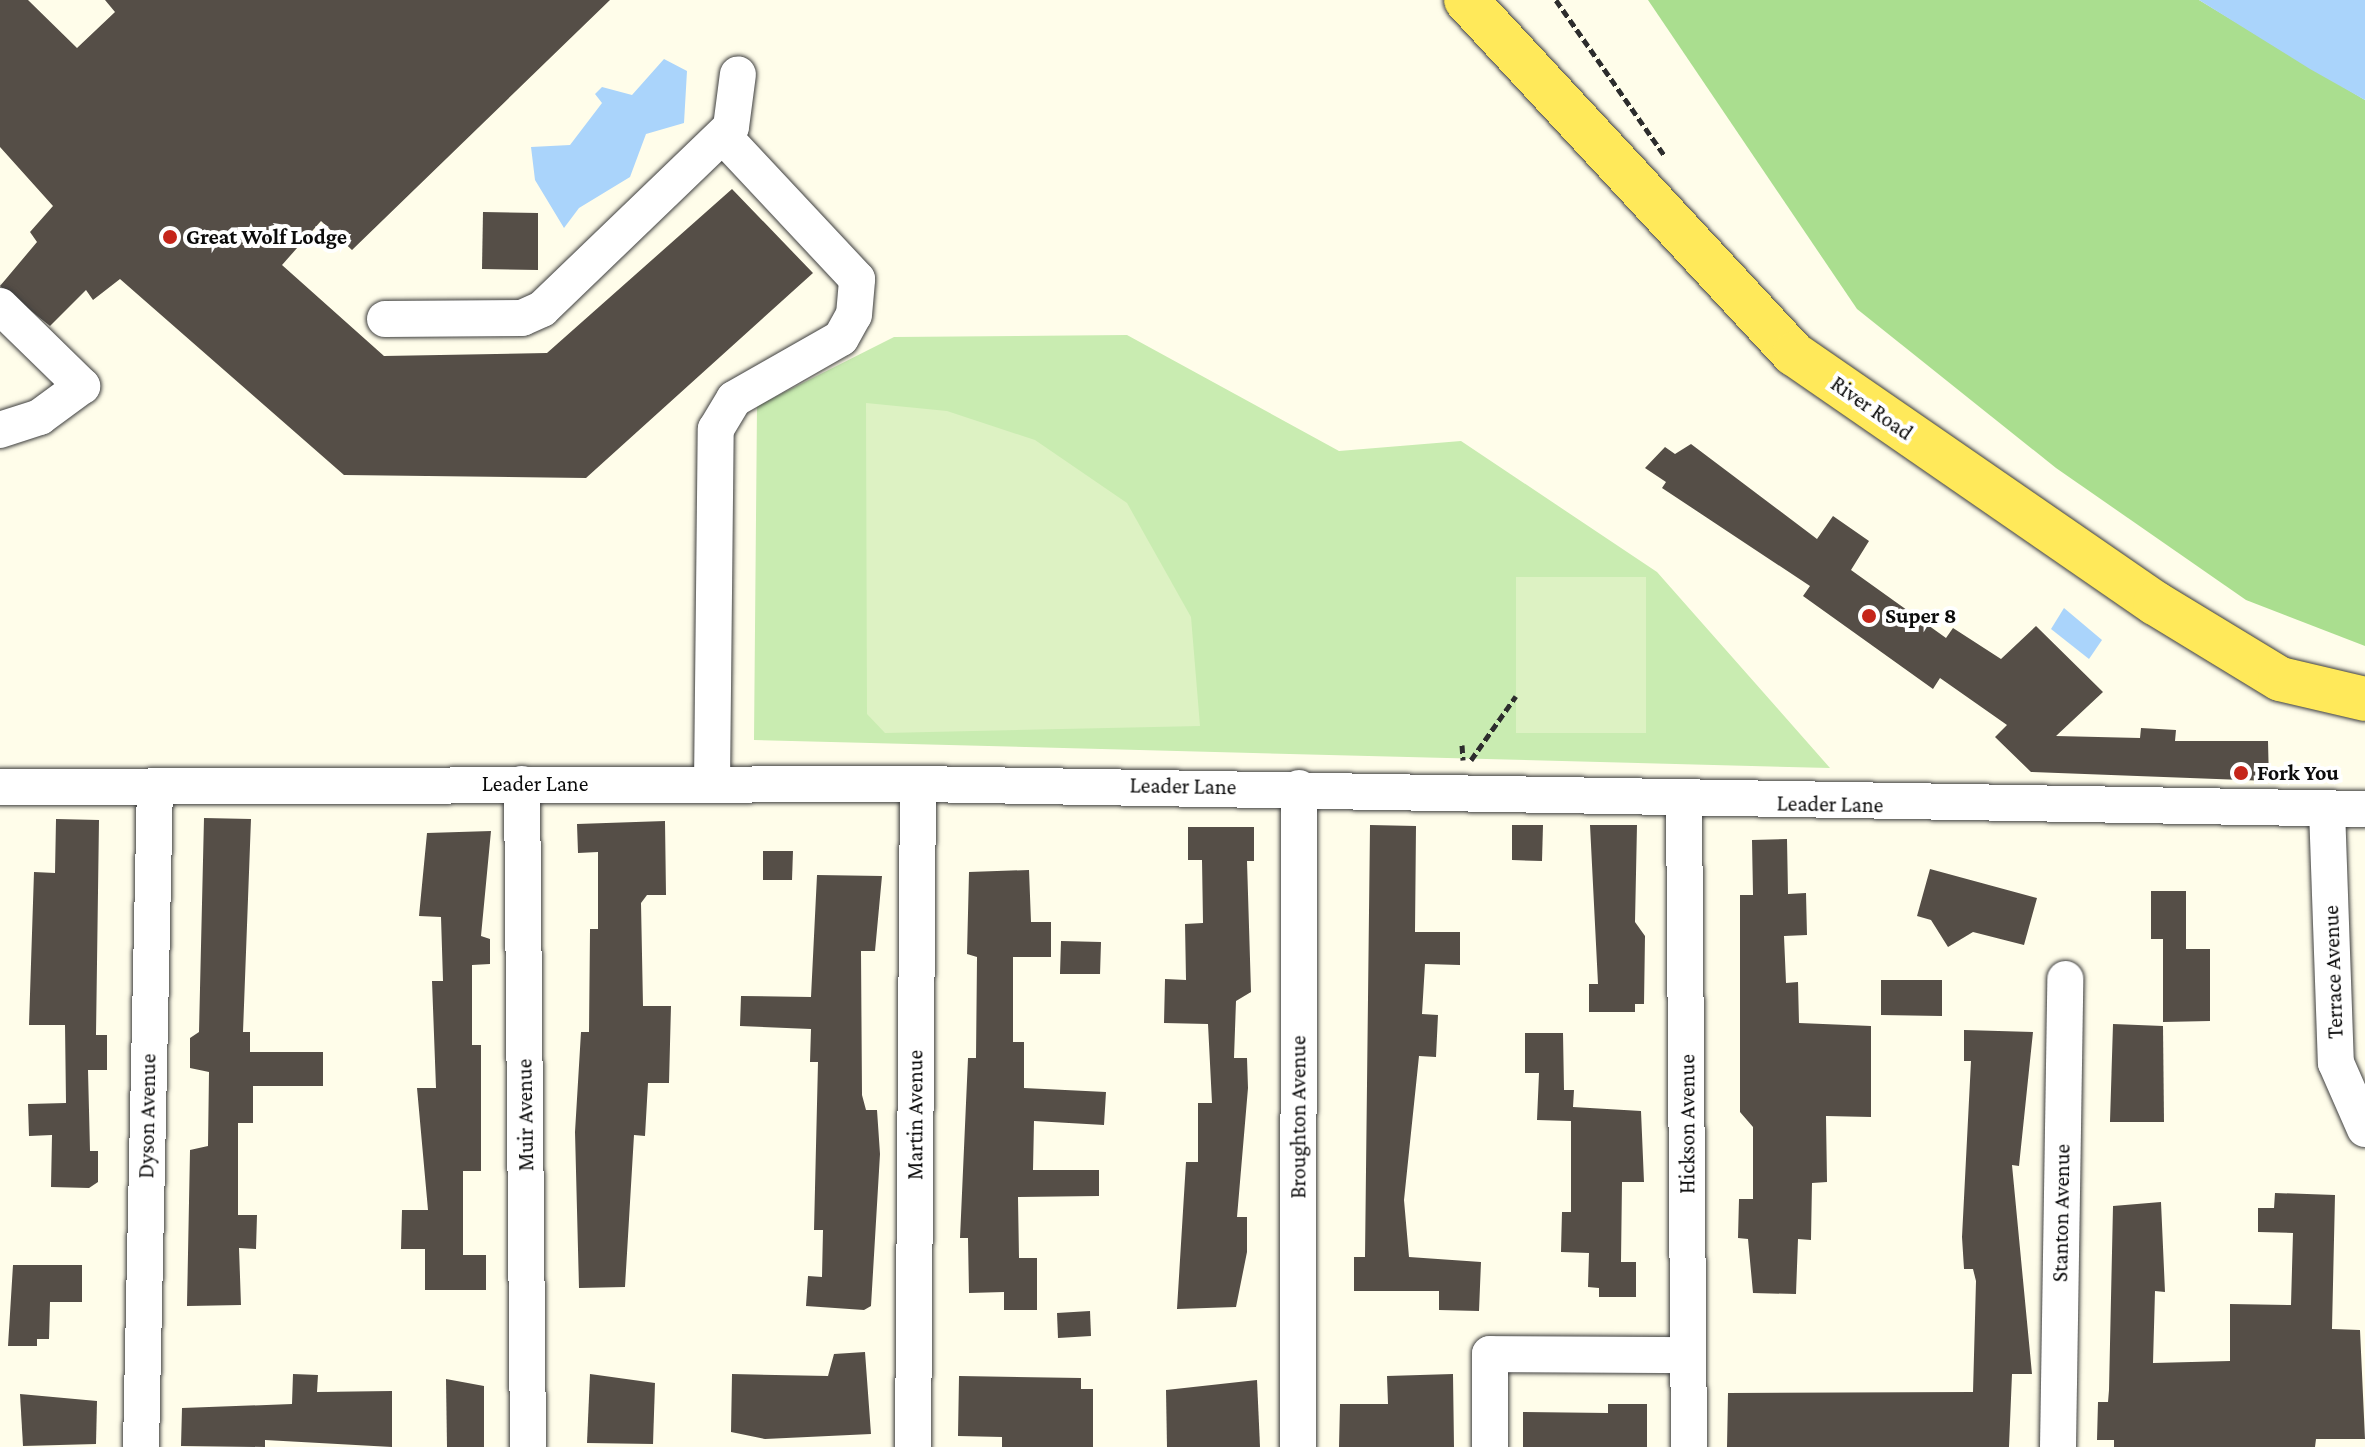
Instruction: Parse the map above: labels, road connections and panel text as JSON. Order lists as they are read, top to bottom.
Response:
{
  "streets": {
    "main road": ["River Road"],
    "street": [
      "Leader Lane",
      "Terrace Avenue",
      "Muir Avenue",
      "Martin Avenue",
      "Dyson Avenue",
      "Broughton Avenue",
      "Hickson Avenue",
      "Stanton Avenue"
    ]
  },
  "crossings": [
    ["Leader Lane", "Terrace Avenue"],
    ["Leader Lane", "Muir Avenue"],
    ["Leader Lane", "Martin Avenue"],
    ["Leader Lane", "Dyson Avenue"],
    ["Leader Lane", "Broughton Avenue"],
    ["Leader Lane", "Hickson Avenue"]
  ],
  "places": ["Great Wolf Lodge", "Super 8", "Fork You"]
}
